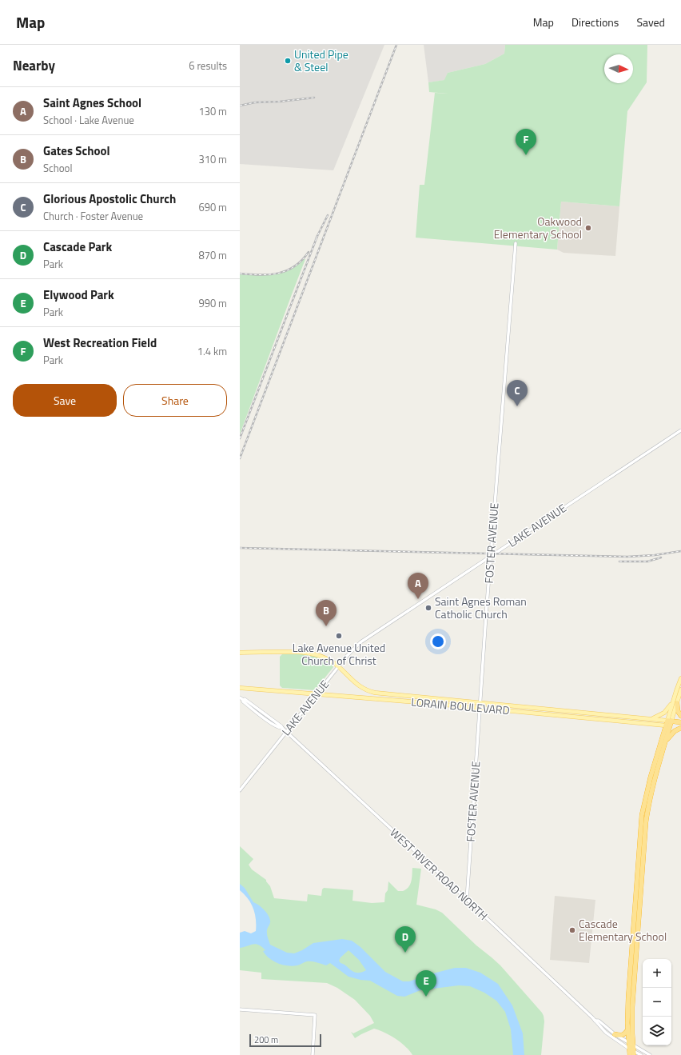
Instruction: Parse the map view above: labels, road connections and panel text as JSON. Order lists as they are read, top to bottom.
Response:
{
  "streets": {
    "highway": ["LORAIN BOULEVARD"],
    "street": ["LAKE AVENUE", "FOSTER AVENUE", "WEST RIVER ROAD NORTH"]
  },
  "crossings": [
    ["LAKE AVENUE", "FOSTER AVENUE"],
    ["LAKE AVENUE", "LORAIN BOULEVARD"],
    ["LAKE AVENUE", "WEST RIVER ROAD NORTH"],
    ["FOSTER AVENUE", "LORAIN BOULEVARD"],
    ["FOSTER AVENUE", "WEST RIVER ROAD NORTH"]
  ],
  "places": [
    "United Pipe & Steel",
    "Oakwood Elementary School",
    "Saint Agnes Roman Catholic Church",
    "Lake Avenue United Church of Christ",
    "Cascade Elementary School"
  ],
  "scale_bar": "200 m",
  "north": "right",
  "page": {
    "header": "Map",
    "nav": ["Map", "Directions", "Saved"],
    "heading": ["Nearby", "6 results"],
    "list": [
      {
        "mark": "A",
        "name": "Saint Agnes School",
        "note": "School · Lake Avenue",
        "value": "130 m"
      },
      {
        "mark": "B",
        "name": "Gates School",
        "note": "School",
        "value": "310 m"
      },
      {
        "mark": "C",
        "name": "Glorious Apostolic Church",
        "note": "Church · Foster Avenue",
        "value": "690 m"
      },
      {
        "mark": "D",
        "name": "Cascade Park",
        "note": "Park",
        "value": "870 m"
      },
      {
        "mark": "E",
        "name": "Elywood Park",
        "note": "Park",
        "value": "990 m"
      },
      {
        "mark": "F",
        "name": "West Recreation Field",
        "note": "Park",
        "value": "1.4 km"
      }
    ],
    "pins": [
      "F",
      "C",
      "A",
      "B",
      "D",
      "E"
    ],
    "buttons": ["Save", "Share"],
    "map_buttons": ["+", "−"],
    "scale": "200 m"
  }
}
